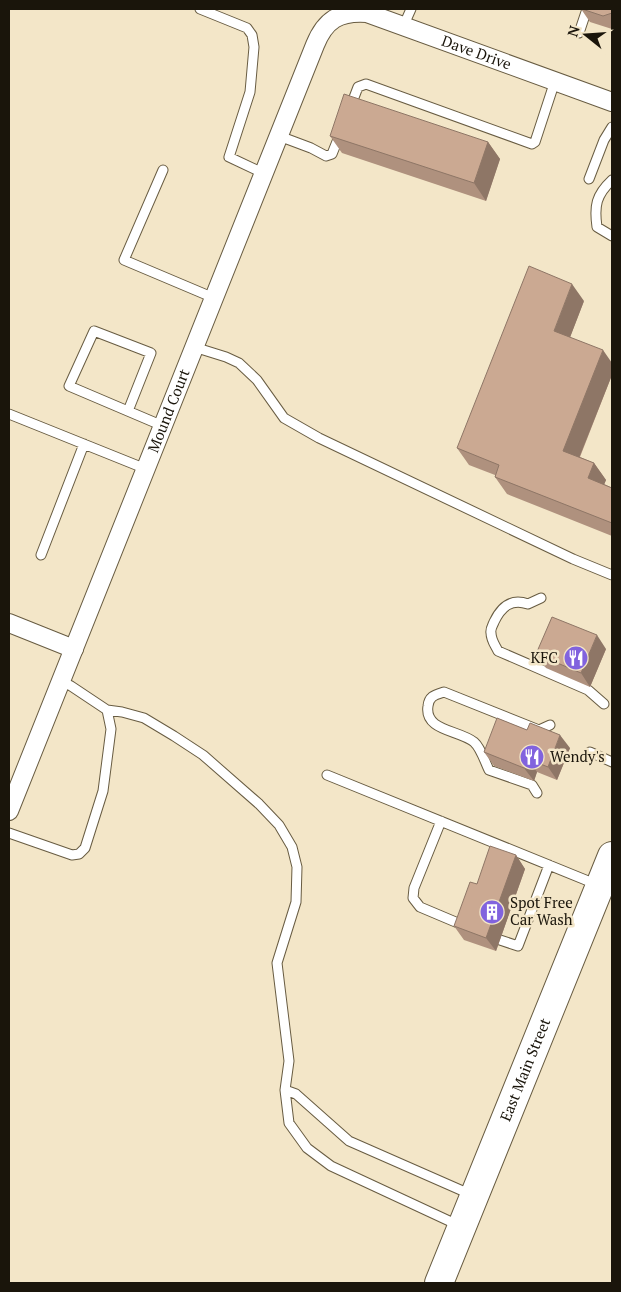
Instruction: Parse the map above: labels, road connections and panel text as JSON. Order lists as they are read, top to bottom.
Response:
{
  "streets": {
    "main road": ["East Main Street"],
    "street": ["Dave Drive", "Mound Court"]
  },
  "crossings": [
    ["Dave Drive", "Mound Court"]
  ],
  "places": {
    "restaurant": ["KFC", "Wendy's"],
    "building": ["Spot Free Car Wash"]
  },
  "north": "left"
}
